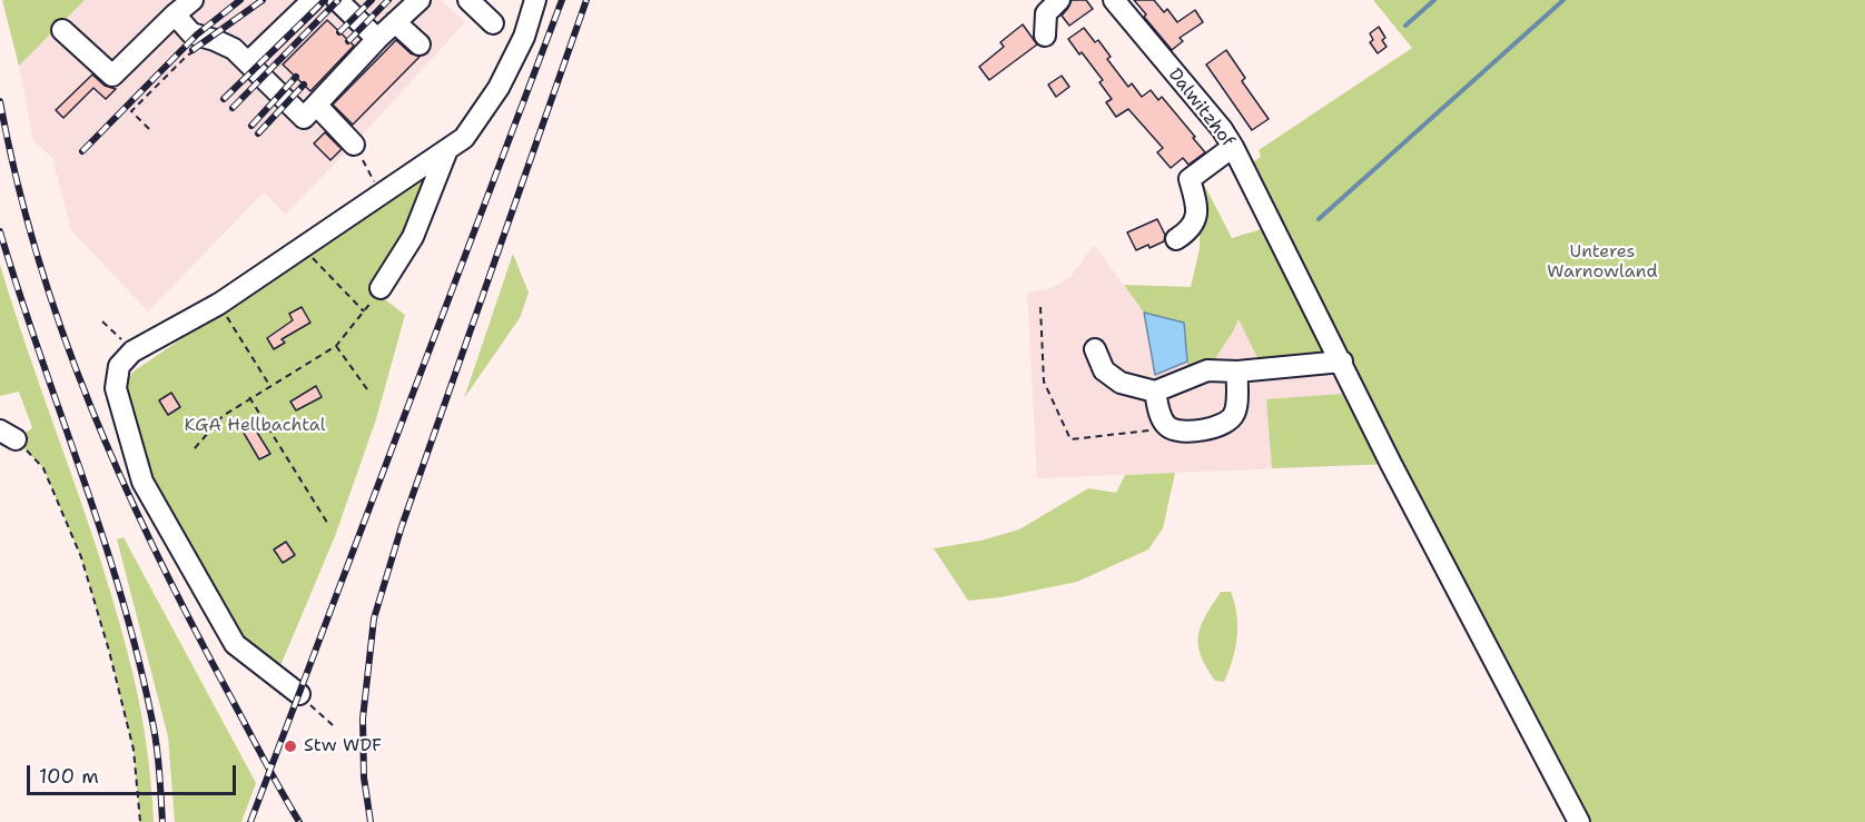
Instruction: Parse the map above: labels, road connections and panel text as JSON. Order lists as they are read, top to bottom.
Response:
{
  "streets": {
    "street": ["Dalwitzhof"]
  },
  "parks": ["Unteres Warnowland", "KGA Hellbachtal"],
  "places": ["Stw WDF"],
  "scale_bar": "100 m"
}
